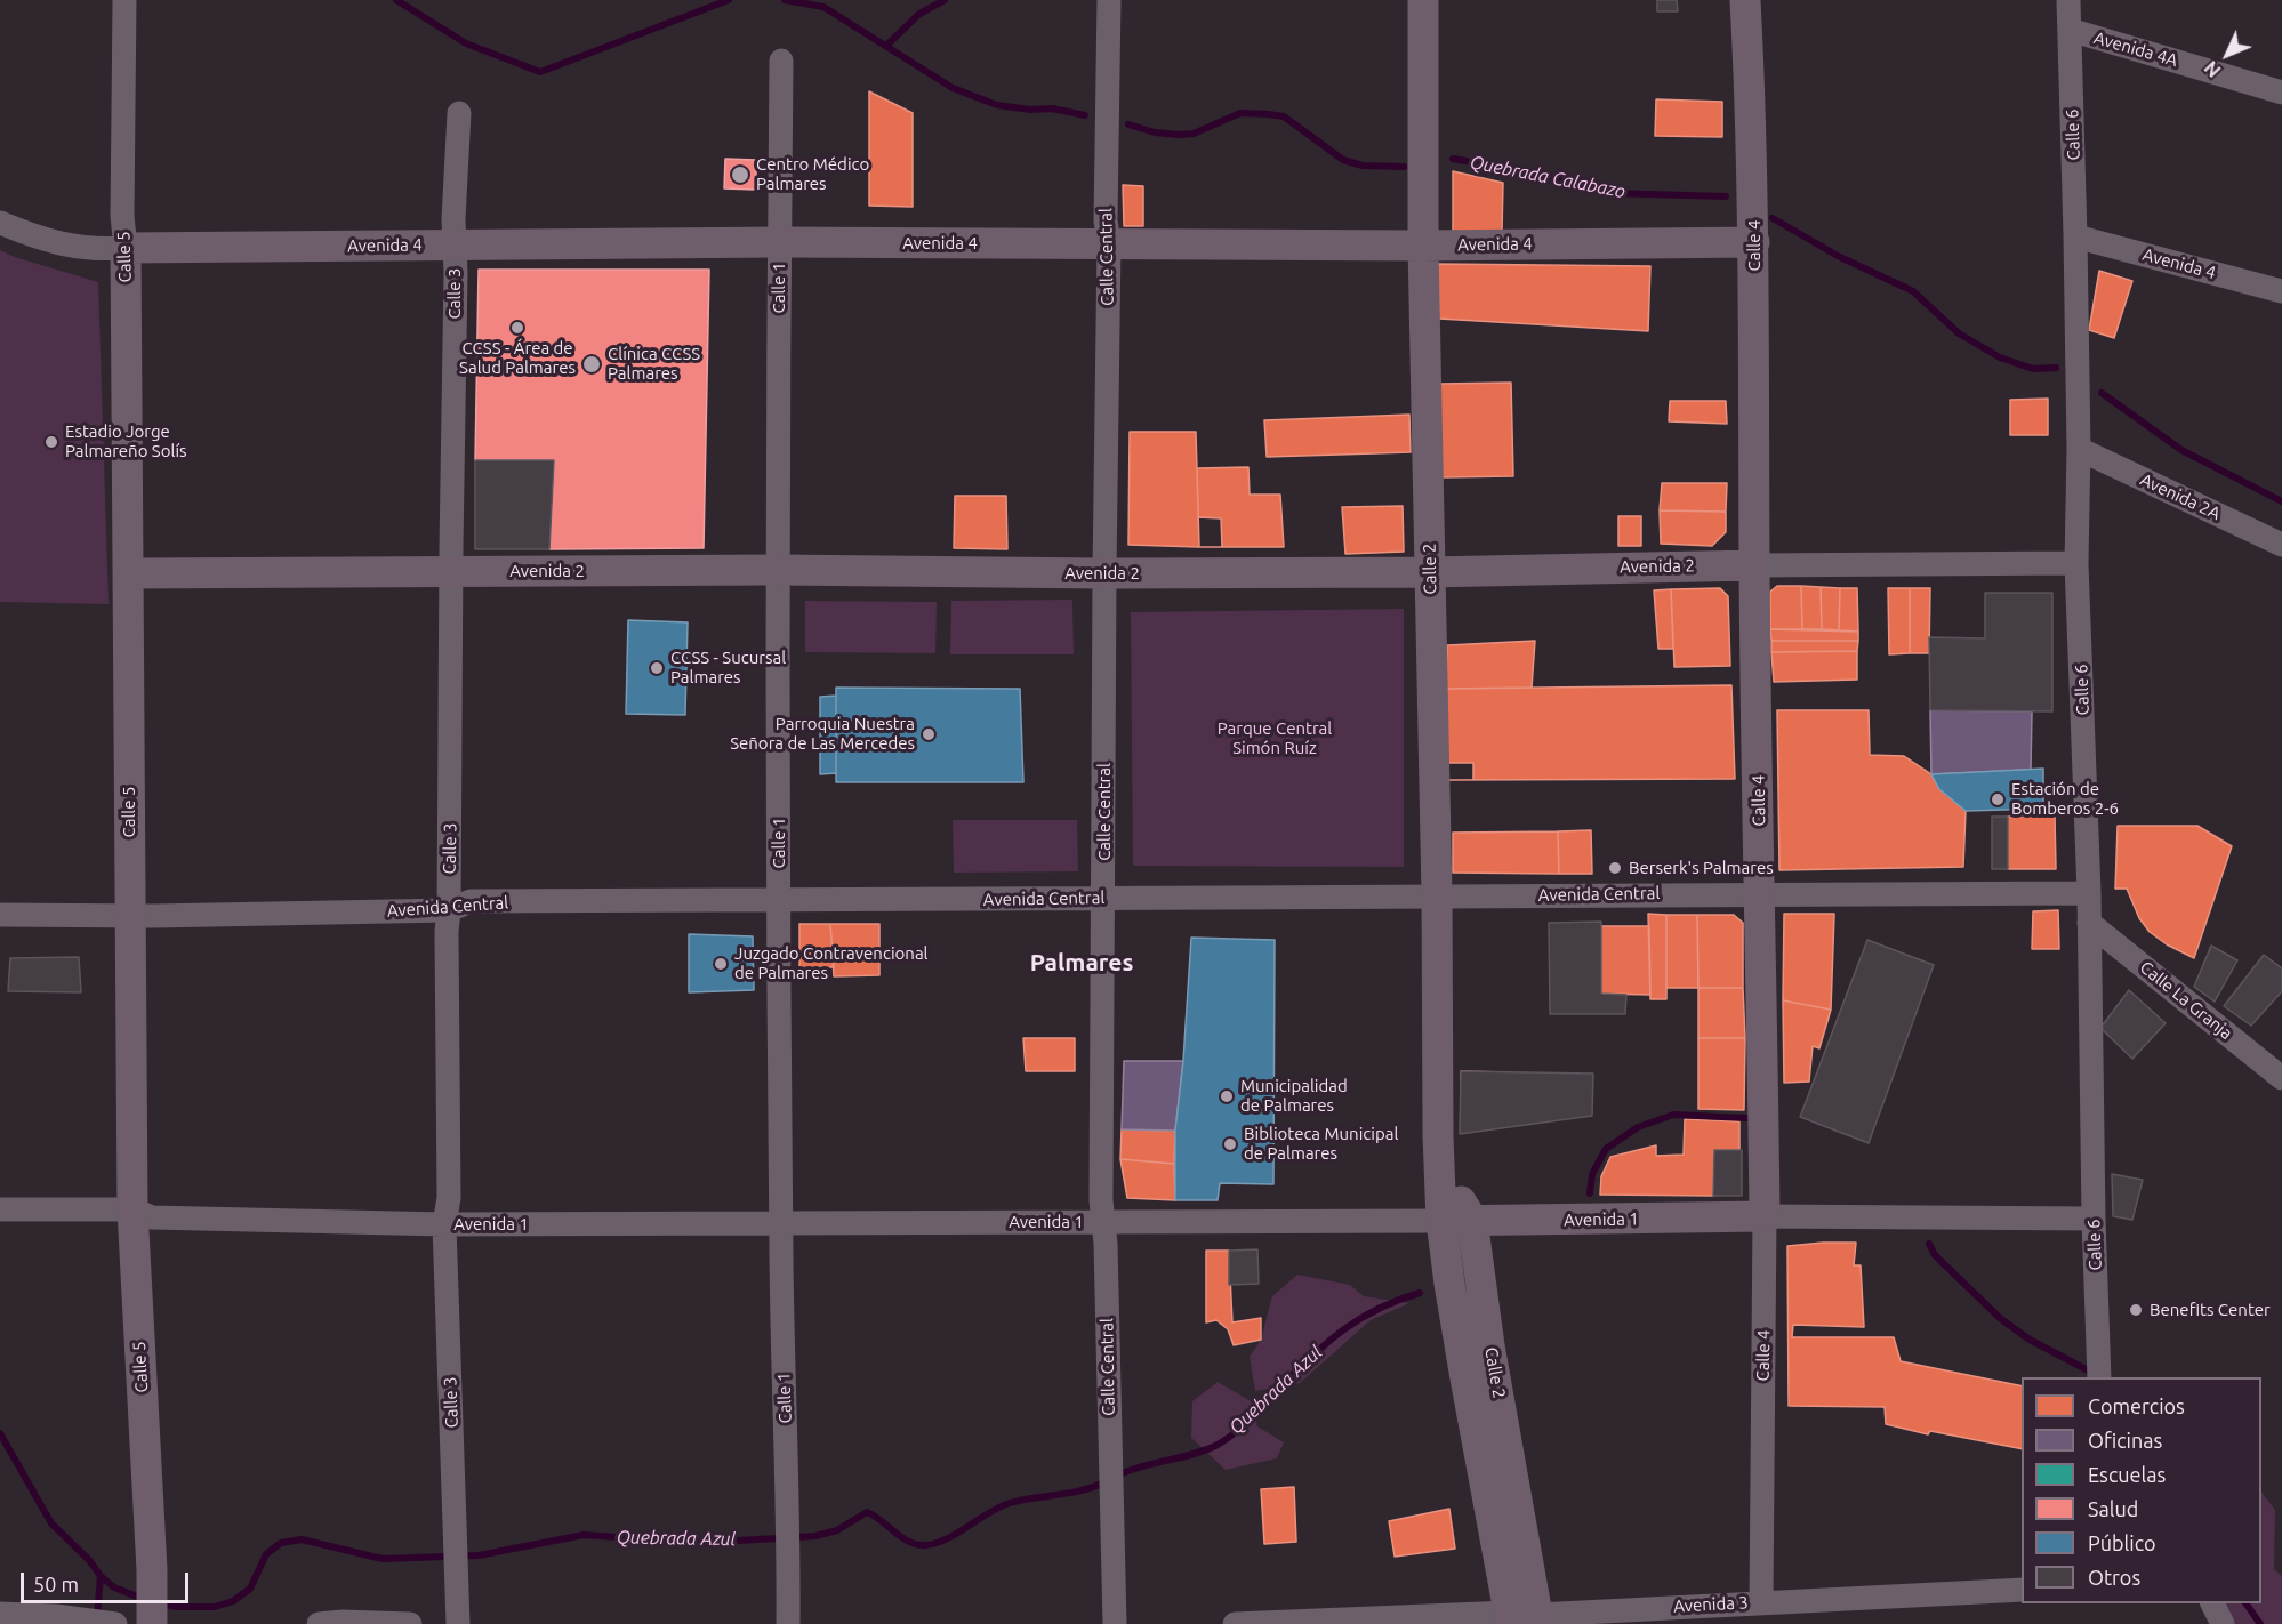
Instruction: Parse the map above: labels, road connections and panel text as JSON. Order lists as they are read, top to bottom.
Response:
{
  "streets": {
    "main road": [
      "Avenida 4",
      "Calle 4",
      "Calle 5",
      "Avenida 2",
      "Calle 2",
      "Avenida 1"
    ],
    "street": [
      "Avenida 4A",
      "Calle 6",
      "Calle Central",
      "Calle 1",
      "Calle 3",
      "Avenida 2A",
      "Avenida Central",
      "Calle La Granja",
      "Avenida 3"
    ]
  },
  "crossings": [
    ["Avenida 4A", "Calle 6"],
    ["Calle 6", "Avenida 4"],
    ["Calle 6", "Avenida 2A"],
    ["Calle 6", "Avenida 2"],
    ["Calle 6", "Avenida Central"],
    ["Calle 6", "Calle La Granja"],
    ["Calle 6", "Avenida 1"],
    ["Avenida 4", "Calle 4"],
    ["Avenida 4", "Calle 5"],
    ["Avenida 4", "Calle Central"],
    ["Avenida 4", "Calle 1"],
    ["Avenida 4", "Calle 3"],
    ["Avenida 4", "Calle 2"],
    ["Calle 4", "Avenida 2"],
    ["Calle 4", "Avenida Central"],
    ["Calle 4", "Avenida 1"],
    ["Calle 4", "Avenida 3"],
    ["Calle 5", "Avenida 2"],
    ["Calle 5", "Avenida Central"],
    ["Calle 5", "Avenida 1"],
    ["Calle Central", "Avenida 2"],
    ["Calle Central", "Avenida Central"],
    ["Calle Central", "Avenida 1"],
    ["Calle 1", "Avenida 2"],
    ["Calle 1", "Avenida Central"],
    ["Calle 1", "Avenida 1"],
    ["Calle 3", "Avenida 2"],
    ["Calle 3", "Avenida Central"],
    ["Calle 3", "Avenida 1"],
    ["Avenida 2", "Calle 2"],
    ["Calle 2", "Avenida Central"],
    ["Calle 2", "Avenida 1"],
    ["Calle 2", "Avenida 3"]
  ],
  "districts": ["Palmares"],
  "water": ["Quebrada Calabazo", "Quebrada Azul"],
  "parks": ["Parque Central Simón Ruíz"],
  "places": [
    "Centro Médico Palmares",
    "CCSS - Área de Salud Palmares",
    "Clínica CCSS Palmares",
    "Estadio Jorge Palmareño Solís",
    "CCSS - Sucursal Palmares",
    "Parroquia Nuestra Señora de Las Mercedes",
    "Estación de Bomberos 2-6",
    "Berserk's Palmares",
    "Juzgado Contravencional de Palmares",
    "Municipalidad de Palmares",
    "Biblioteca Municipal de Palmares",
    "Benefits Center"
  ],
  "legend": [
    "Comercios",
    "Oficinas",
    "Escuelas",
    "Salud",
    "Público",
    "Otros"
  ],
  "scale_bar": "50 m",
  "north": "bottom left"
}
